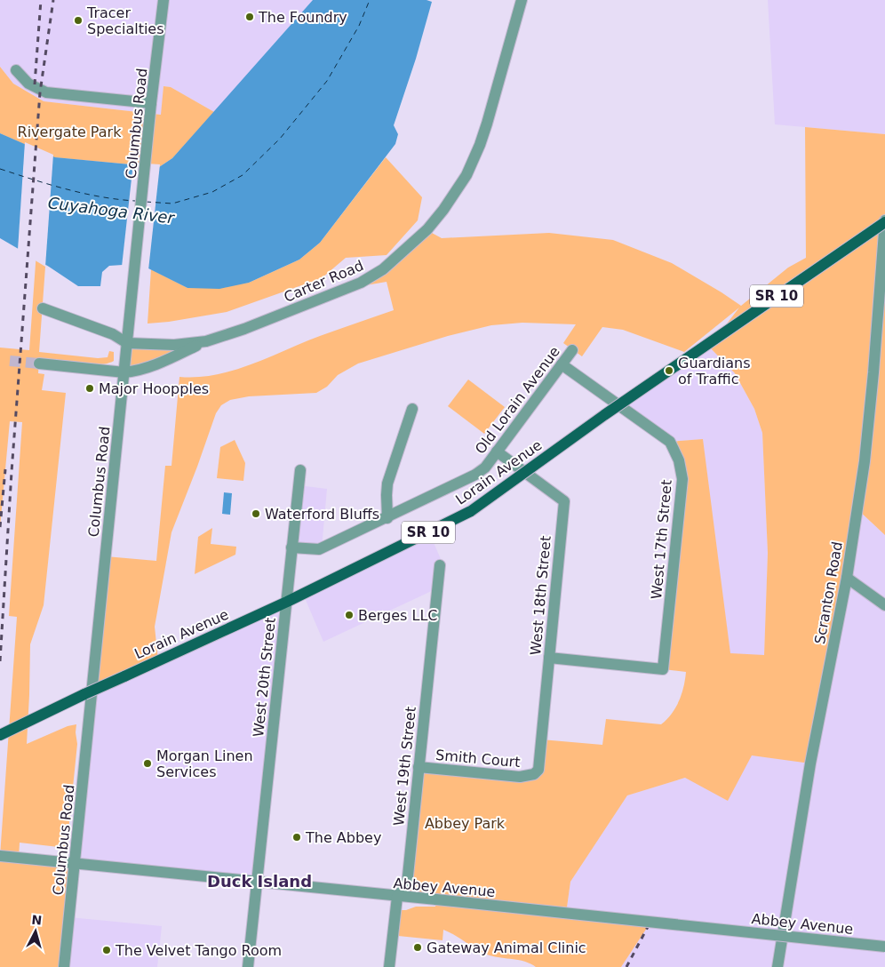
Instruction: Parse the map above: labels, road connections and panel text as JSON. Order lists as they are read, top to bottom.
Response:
{
  "streets": {
    "main road": ["SR 10", "Lorain Avenue"],
    "street": [
      "Columbus Road",
      "Carter Road",
      "Old Lorain Avenue",
      "West 17th Street",
      "Scranton Road",
      "West 18th Street",
      "West 20th Street",
      "Smith Court",
      "West 19th Street",
      "Abbey Avenue"
    ]
  },
  "crossings": [
    ["Columbus Road", "Carter Road"],
    ["Columbus Road", "Abbey Avenue"],
    ["Old Lorain Avenue", "West 17th Street"],
    ["Old Lorain Avenue", "West 18th Street"],
    ["Old Lorain Avenue", "West 20th Street"],
    ["Lorain Avenue", "Scranton Road"],
    ["Lorain Avenue", "West 20th Street"],
    ["West 17th Street", "West 18th Street"],
    ["West 18th Street", "Smith Court"],
    ["West 20th Street", "Abbey Avenue"],
    ["Smith Court", "West 19th Street"],
    ["West 19th Street", "Abbey Avenue"]
  ],
  "districts": ["Duck Island"],
  "water": ["Cuyahoga River"],
  "parks": ["Rivergate Park", "Abbey Park"],
  "places": [
    "The Foundry",
    "Tracer Specialties",
    "Guardians of Traffic",
    "Major Hoopples",
    "Waterford Bluffs",
    "Berges LLC",
    "Morgan Linen Services",
    "The Abbey",
    "Gateway Animal Clinic",
    "The Velvet Tango Room"
  ],
  "north": "top"
}
